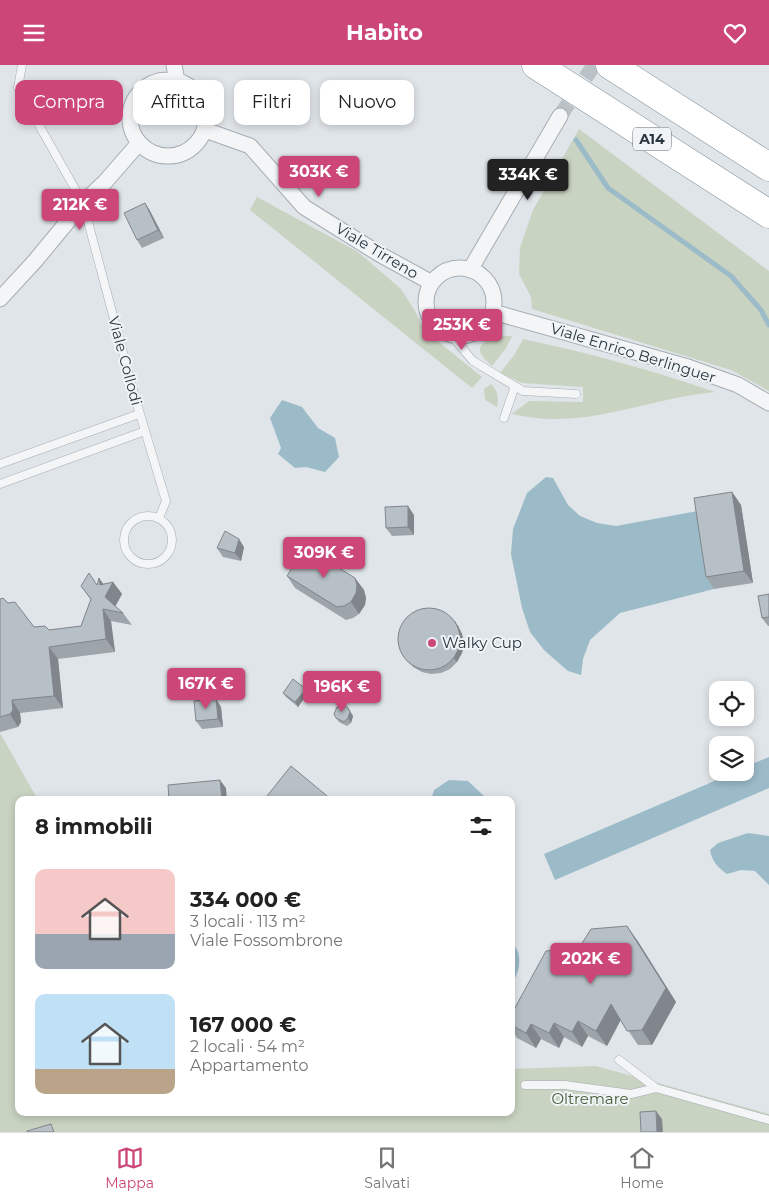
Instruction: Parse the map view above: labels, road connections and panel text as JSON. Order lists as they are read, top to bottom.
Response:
{
  "streets": {
    "highway": ["A14"],
    "street": ["Viale Tirreno", "Viale Enrico Berlinguer"],
    "lane": ["Viale Collodi"]
  },
  "crossings": [
    ["Viale Tirreno", "Viale Enrico Berlinguer"]
  ],
  "parks": ["Oltremare"],
  "places": ["Walky Cup"],
  "page": {
    "header": "Habito",
    "chip": [
      "Compra",
      "Affitta",
      "Filtri",
      "Nuovo"
    ],
    "price": [
      "303K €",
      "334K €",
      "212K €",
      "253K €",
      "309K €",
      "167K €",
      "196K €",
      "202K €"
    ],
    "heading": "8 immobili",
    "list": [
      {
        "name": "334 000 €",
        "note": "3 locali · 113 m² · Viale Fossombrone"
      },
      {
        "name": "167 000 €",
        "note": "2 locali · 54 m² · Appartamento"
      }
    ],
    "tabs": ["Mappa", "Salvati", "Home"]
  }
}
